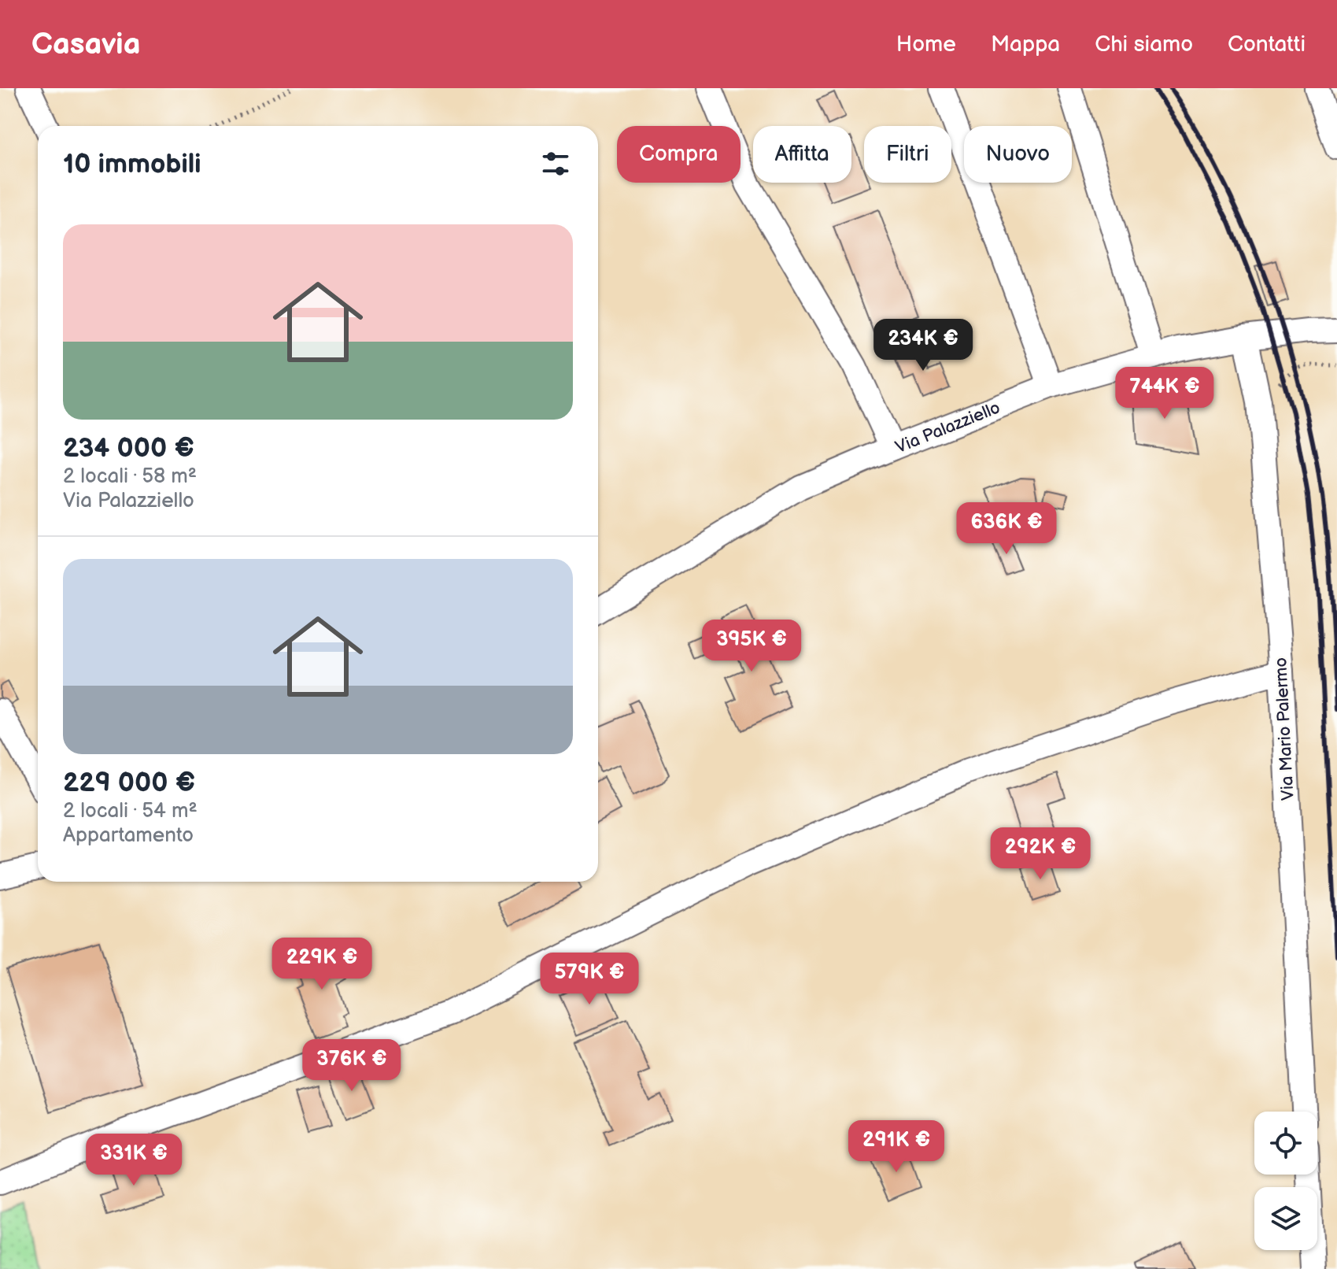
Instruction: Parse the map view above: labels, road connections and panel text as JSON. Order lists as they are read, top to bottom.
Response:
{
  "streets": {
    "street": ["Via Palazziello", "Via Mario Palermo"]
  },
  "crossings": [
    ["Via Palazziello", "Via Mario Palermo"]
  ],
  "page": {
    "header": "Casavia",
    "nav": [
      "Home",
      "Mappa",
      "Chi siamo",
      "Contatti"
    ],
    "chip": [
      "Compra",
      "Affitta",
      "Filtri",
      "Nuovo"
    ],
    "heading": "10 immobili",
    "list": [
      {
        "name": "234 000 €",
        "note": "2 locali · 58 m² · Via Palazziello"
      },
      {
        "name": "229 000 €",
        "note": "2 locali · 54 m² · Appartamento"
      }
    ],
    "price": [
      "234K €",
      "744K €",
      "636K €",
      "395K €",
      "292K €",
      "229K €",
      "579K €",
      "376K €",
      "291K €",
      "331K €"
    ]
  }
}
